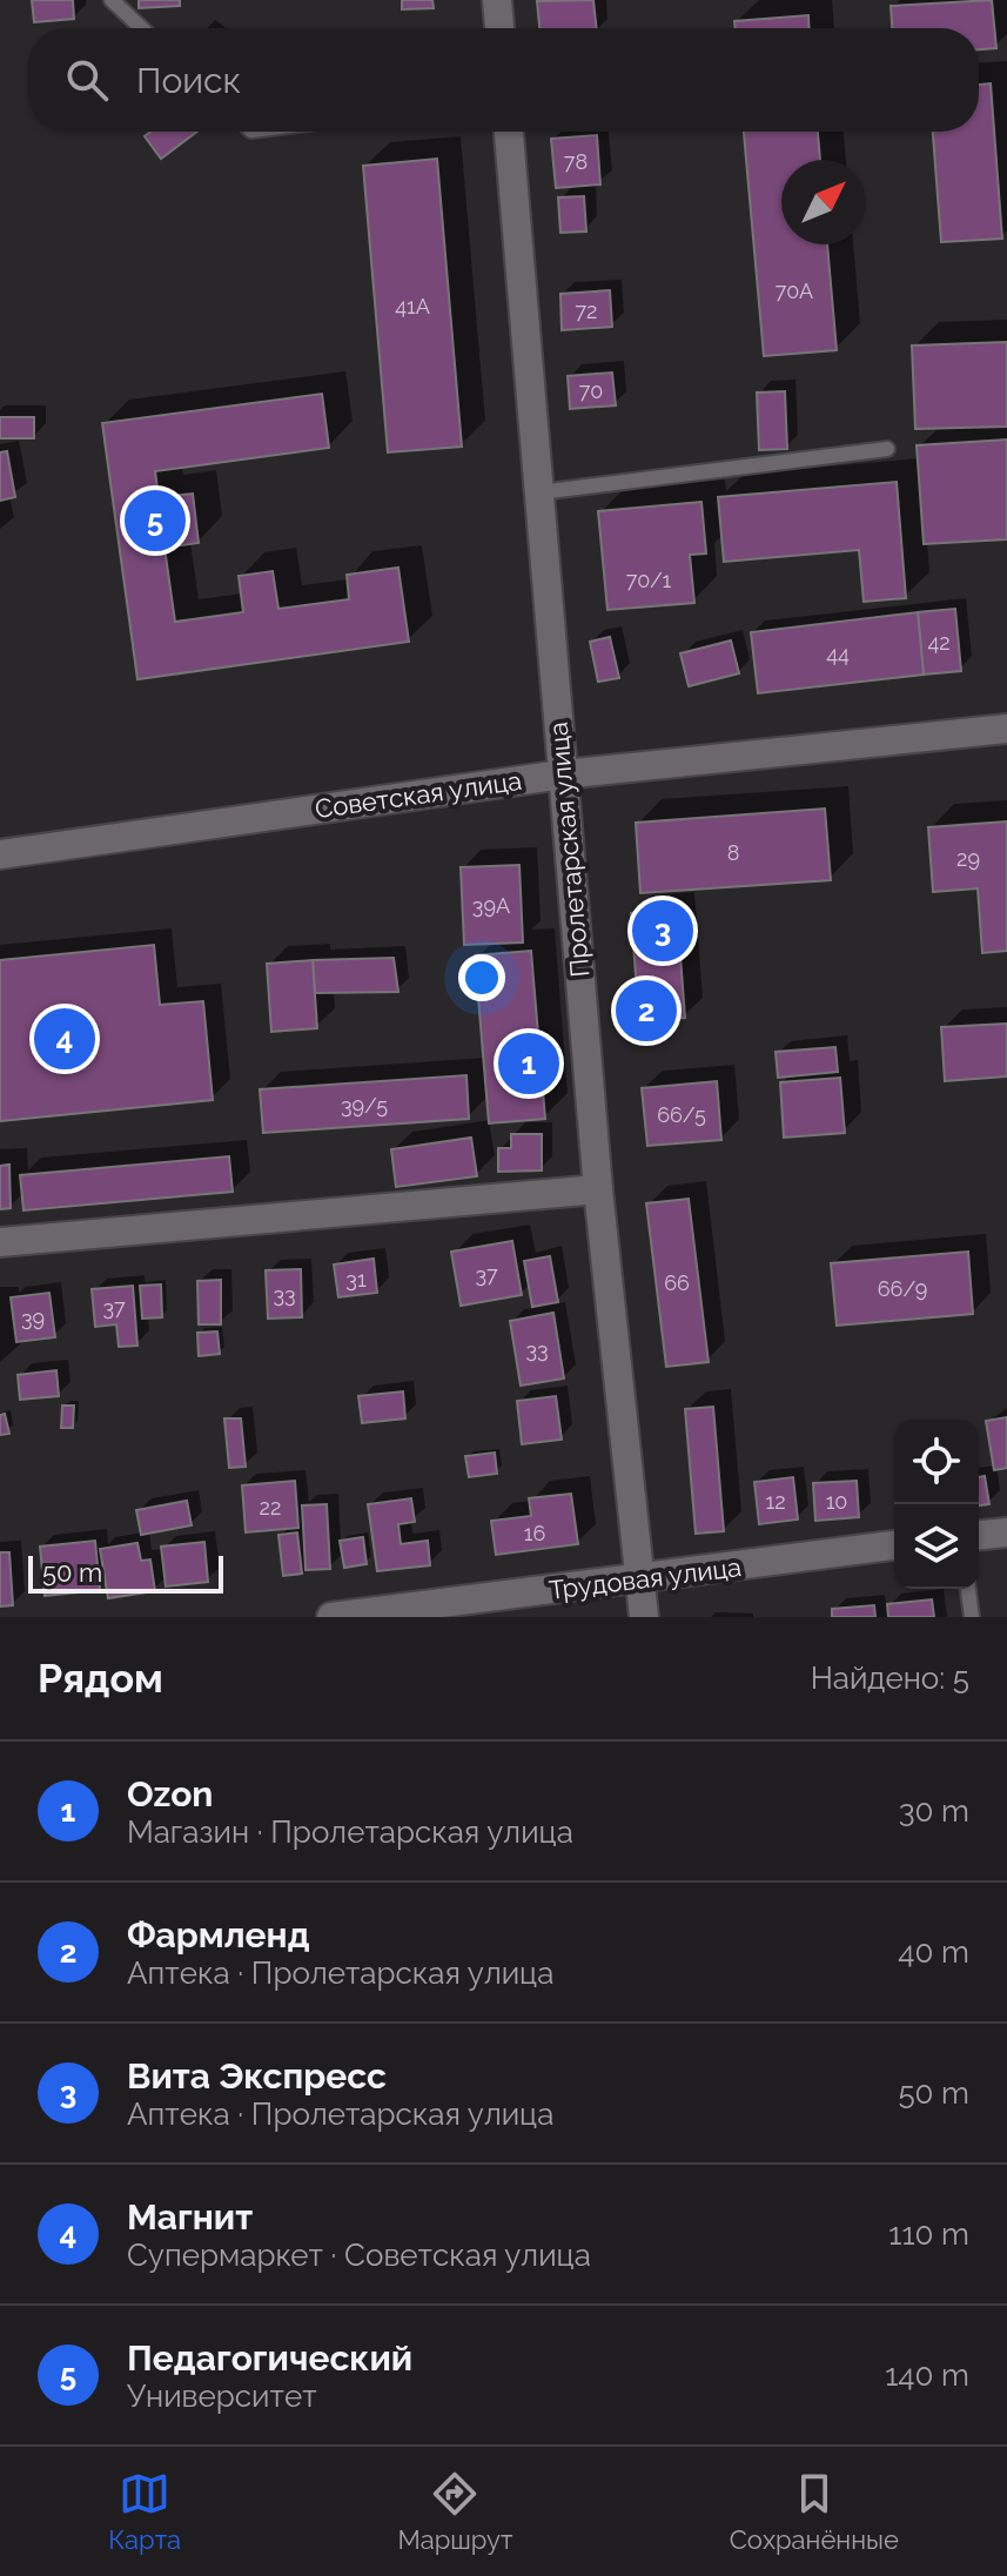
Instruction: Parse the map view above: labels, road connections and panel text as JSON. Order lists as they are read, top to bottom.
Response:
{
  "streets": {
    "street": ["Советская улица", "Пролетарская улица", "Трудовая улица"]
  },
  "crossings": [
    ["Советская улица", "Пролетарская улица"],
    ["Пролетарская улица", "Трудовая улица"]
  ],
  "house_numbers": [
    "78",
    "70А",
    "41А",
    "72",
    "70",
    "70/1",
    "42",
    "44",
    "8",
    "29",
    "39А",
    "39/5",
    "66/5",
    "37",
    "31",
    "66",
    "66/9",
    "33",
    "37",
    "39",
    "33",
    "12",
    "10",
    "22",
    "16"
  ],
  "scale_bar": "50 m",
  "north": "top right",
  "page": {
    "search": "Поиск",
    "pins": [
      "5",
      "3",
      "2",
      "4",
      "1"
    ],
    "scale": "50 m",
    "heading": ["Рядом", "Найдено: 5"],
    "list": [
      {
        "mark": "1",
        "name": "Ozon",
        "note": "Магазин · Пролетарская улица",
        "value": "30 m"
      },
      {
        "mark": "2",
        "name": "Фармленд",
        "note": "Аптека · Пролетарская улица",
        "value": "40 m"
      },
      {
        "mark": "3",
        "name": "Вита Экспресс",
        "note": "Аптека · Пролетарская улица",
        "value": "50 m"
      },
      {
        "mark": "4",
        "name": "Магнит",
        "note": "Супермаркет · Советская улица",
        "value": "110 m"
      },
      {
        "mark": "5",
        "name": "Педагогический",
        "note": "Университет",
        "value": "140 m"
      }
    ],
    "nav": ["Карта", "Маршрут", "Сохранённые"]
  }
}
